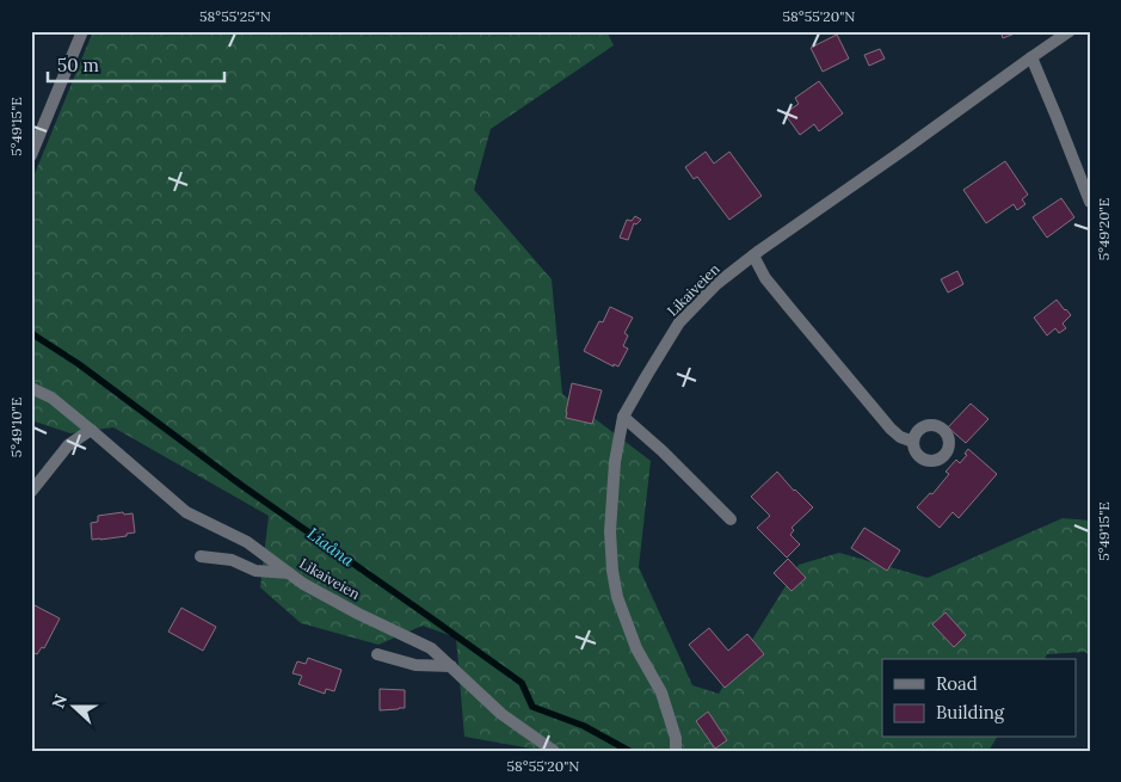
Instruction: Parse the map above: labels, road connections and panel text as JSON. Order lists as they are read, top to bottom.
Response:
{
  "streets": {
    "street": ["Likaiveien"]
  },
  "water": ["Liaåna"],
  "legend": ["Road", "Building"],
  "scale_bar": "50 m",
  "north": "left",
  "coordinates": [
    "58°55'25\"N",
    "58°55'20\"N",
    "5°49'15\"E",
    "5°49'20\"E",
    "5°49'10\"E"
  ]
}
